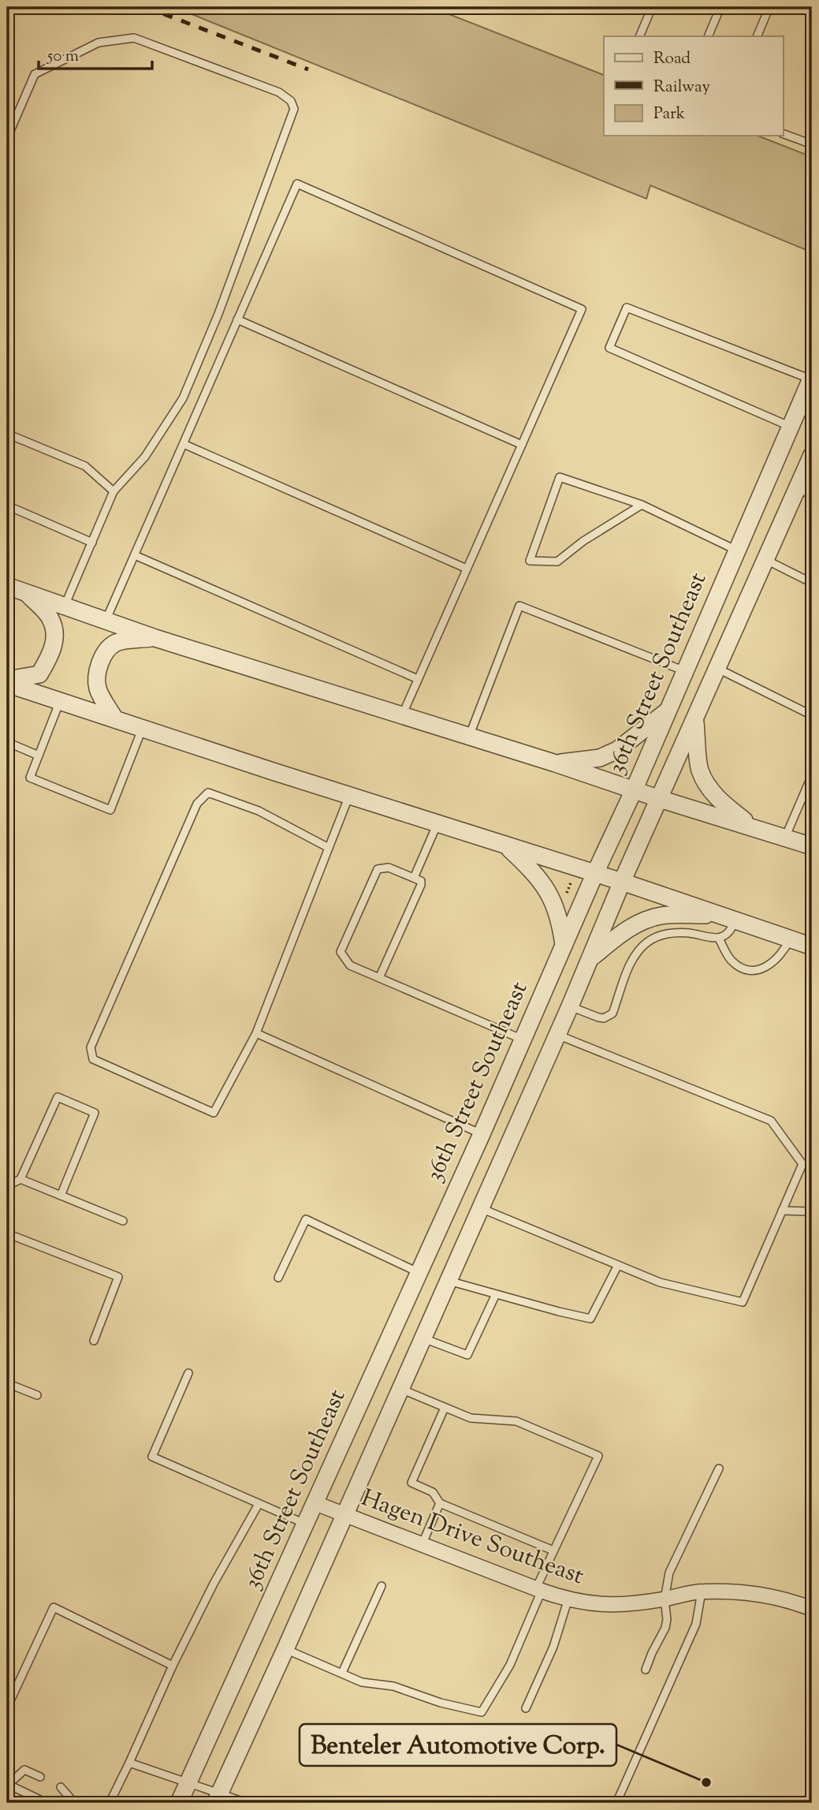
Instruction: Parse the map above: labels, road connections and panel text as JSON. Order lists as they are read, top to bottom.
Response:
{
  "streets": {
    "street": ["36th Street Southeast", "Hagen Drive Southeast"]
  },
  "crossings": [
    ["36th Street Southeast", "Hagen Drive Southeast"]
  ],
  "places": ["Benteler Automotive Corp."],
  "legend": ["Road", "Railway", "Park"],
  "scale_bar": "50 m"
}
